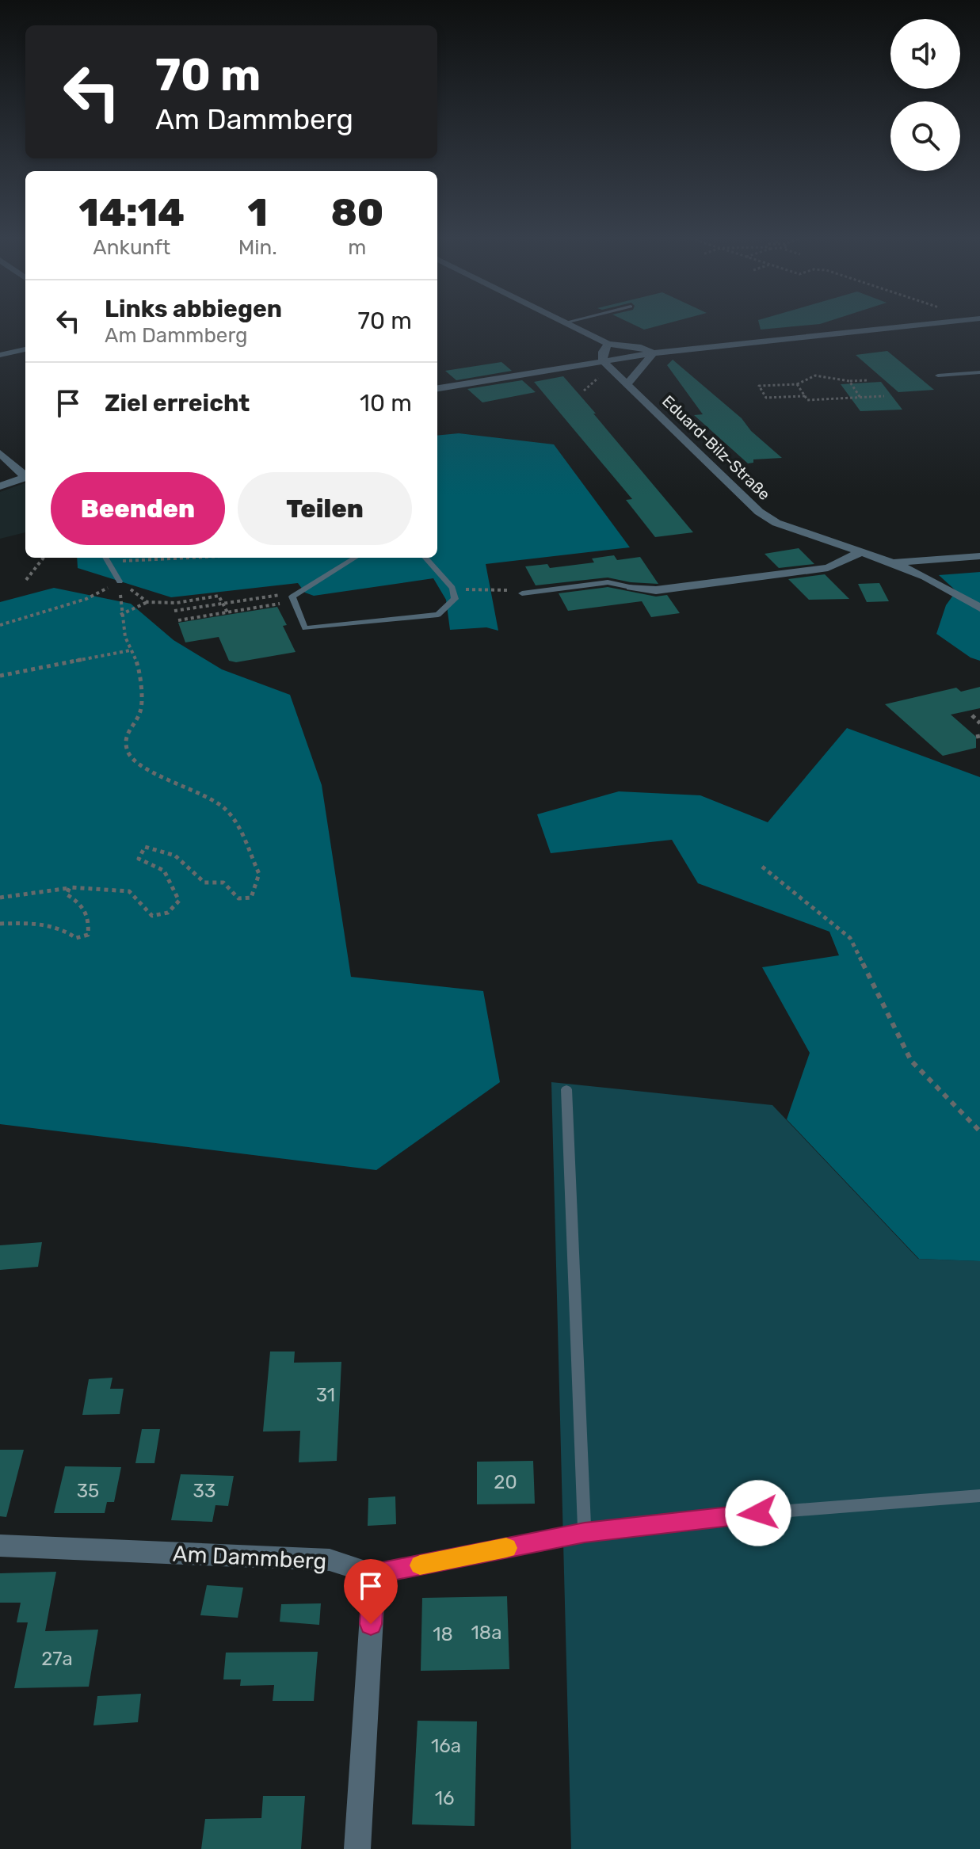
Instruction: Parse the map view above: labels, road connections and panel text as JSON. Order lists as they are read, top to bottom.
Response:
{
  "streets": {
    "street": ["Eduard-Bilz-Straße", "Am Dammberg"]
  },
  "house_numbers": [
    "31",
    "20",
    "35",
    "33",
    "18a",
    "18",
    "27a",
    "16a",
    "16"
  ],
  "page": {
    "turn": ["70 m", "Am Dammberg"],
    "eta": [
      "14:14",
      "Ankunft",
      "1",
      "Min.",
      "80",
      "m"
    ],
    "list": [
      {
        "name": "Links abbiegen",
        "note": "Am Dammberg",
        "value": "70 m"
      },
      {
        "name": "Ziel erreicht",
        "value": "10 m"
      }
    ],
    "buttons": ["Beenden", "Teilen"]
  }
}
